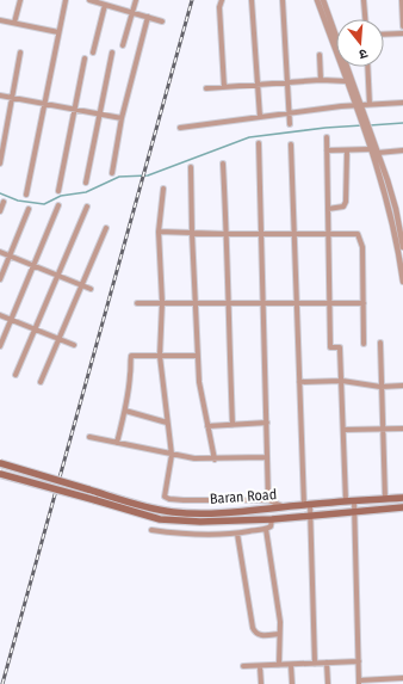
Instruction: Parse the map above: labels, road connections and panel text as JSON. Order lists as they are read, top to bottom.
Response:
{
  "streets": {
    "main road": ["Baran Road"]
  },
  "north": "bottom"
}
